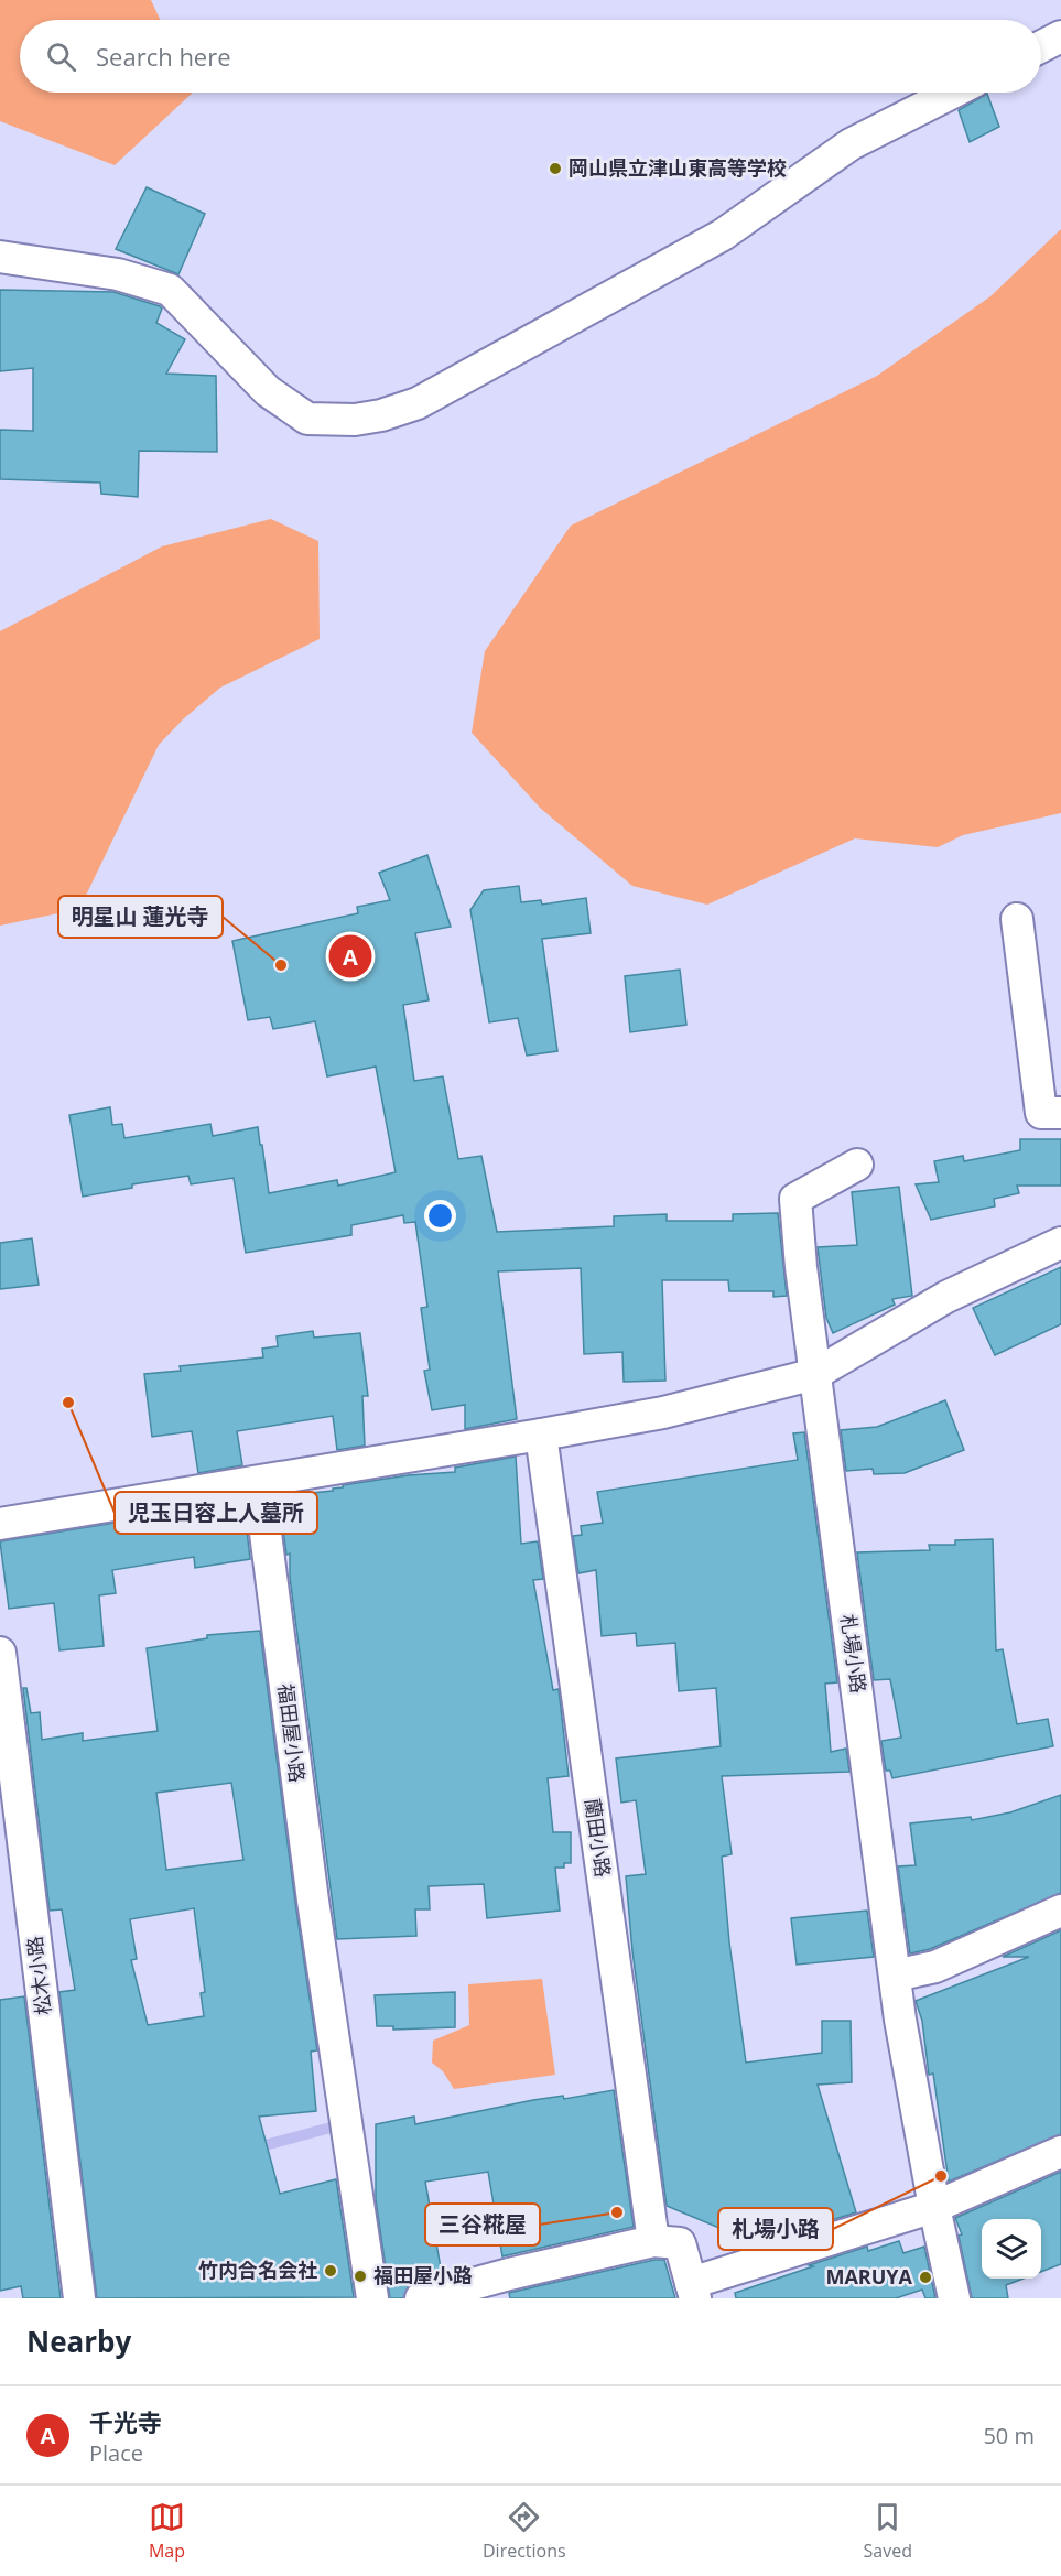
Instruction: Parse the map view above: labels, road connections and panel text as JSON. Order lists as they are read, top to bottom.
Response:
{
  "streets": {
    "street": [
      "札場小路",
      "福田屋小路",
      "蘭田小路",
      "松木小路"
    ]
  },
  "places": [
    "岡山県立津山東高等学校",
    "明星山 蓮光寺",
    "児玉日容上人墓所",
    "札場小路",
    "三谷糀屋",
    "竹内合名会社",
    "福田屋小路",
    "MARUYA"
  ],
  "page": {
    "search": "Search here",
    "pins": "A",
    "heading": "Nearby",
    "list": [
      {
        "mark": "A",
        "name": "千光寺",
        "note": "Place",
        "value": "50 m"
      }
    ],
    "nav": ["Map", "Directions", "Saved"]
  }
}
